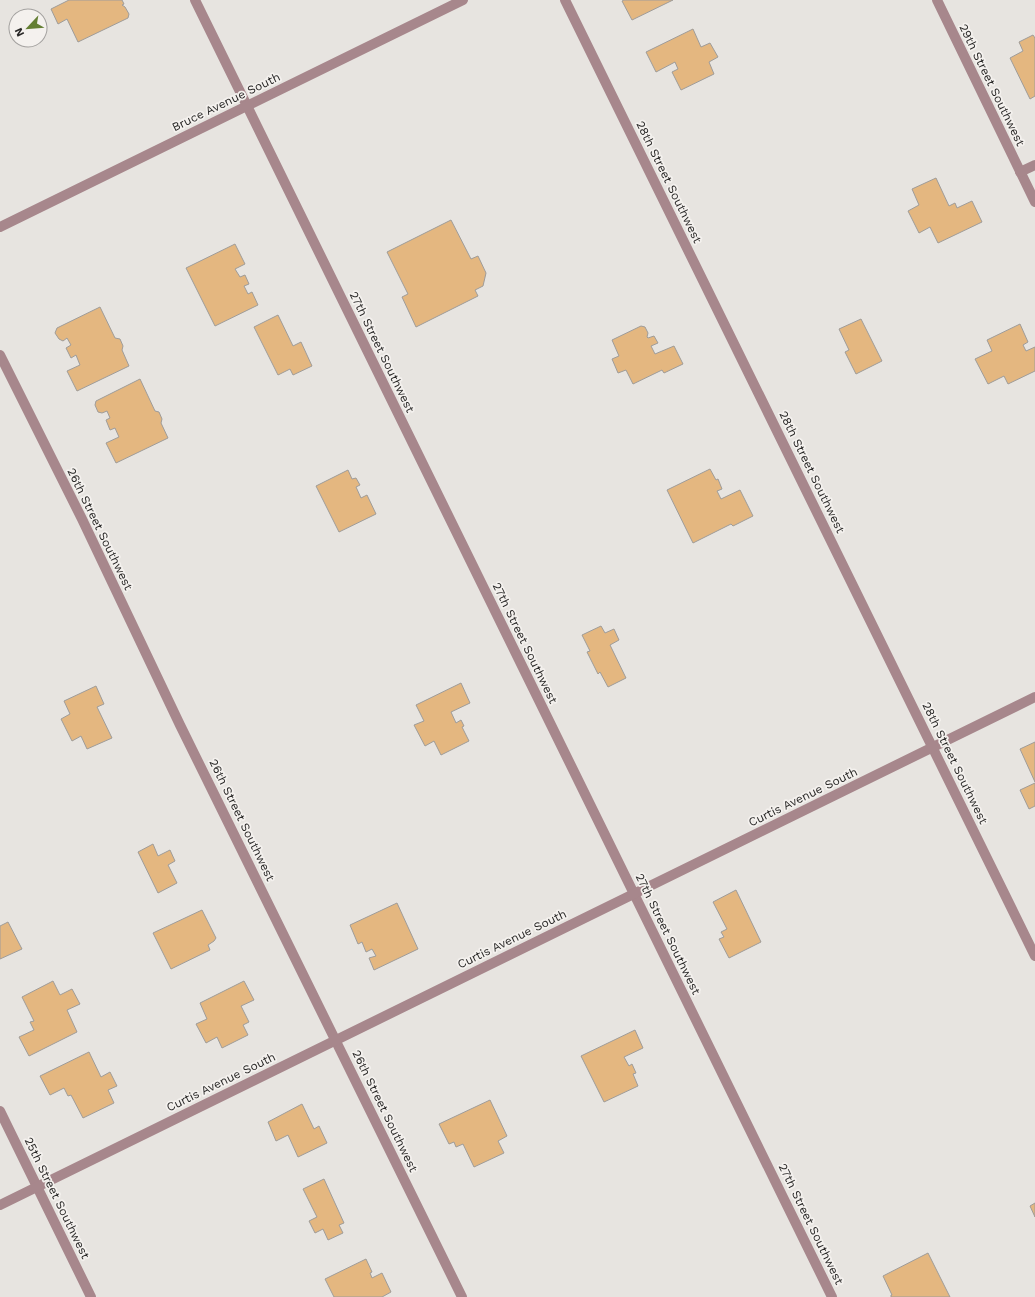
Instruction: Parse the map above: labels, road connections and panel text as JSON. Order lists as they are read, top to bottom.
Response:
{
  "streets": {
    "street": [
      "29th Street Southwest",
      "Bruce Avenue South",
      "28th Street Southwest",
      "27th Street Southwest",
      "26th Street Southwest",
      "Curtis Avenue South",
      "25th Street Southwest"
    ]
  },
  "crossings": [
    ["Bruce Avenue South", "27th Street Southwest"],
    ["28th Street Southwest", "Curtis Avenue South"],
    ["27th Street Southwest", "Curtis Avenue South"],
    ["26th Street Southwest", "Curtis Avenue South"],
    ["Curtis Avenue South", "25th Street Southwest"]
  ],
  "north": "bottom left"
}
